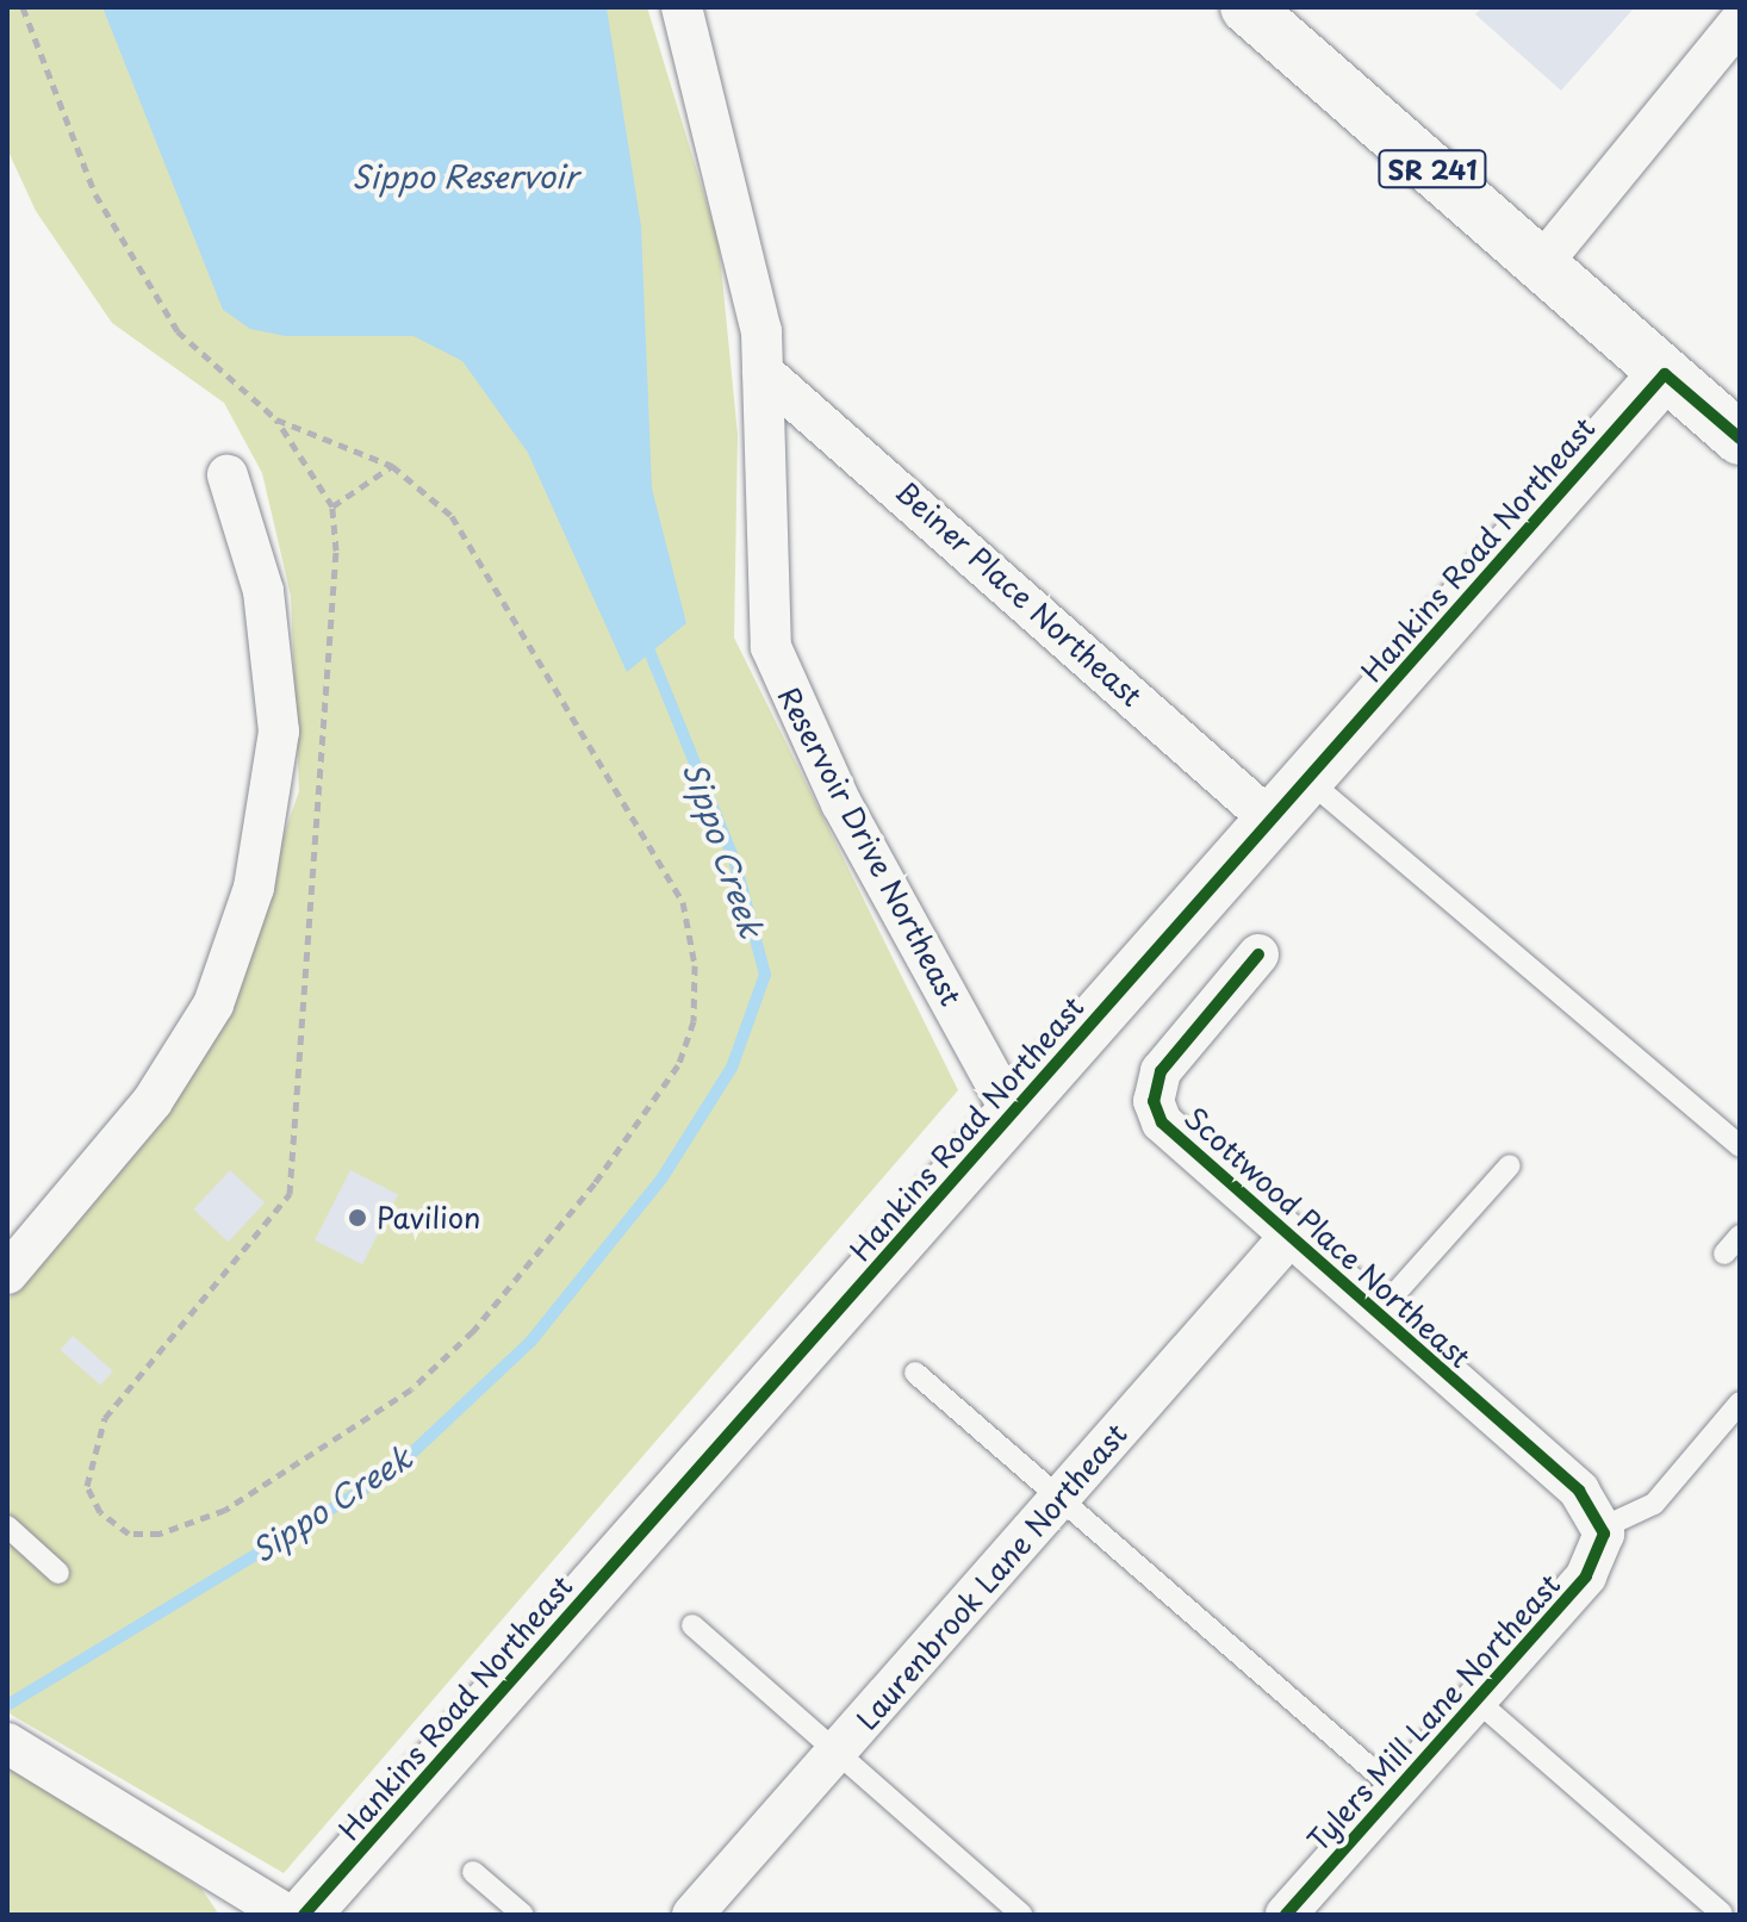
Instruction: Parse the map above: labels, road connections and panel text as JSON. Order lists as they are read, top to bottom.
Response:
{
  "streets": {
    "street": [
      "SR 241",
      "Hankins Road Northeast",
      "Beiner Place Northeast",
      "Reservoir Drive Northeast",
      "Scottwood Place Northeast",
      "Laurenbrook Lane Northeast",
      "Tylers Mill Lane Northeast"
    ]
  },
  "crossings": [
    ["SR 241", "Hankins Road Northeast"],
    ["Hankins Road Northeast", "Beiner Place Northeast"],
    ["Hankins Road Northeast", "Reservoir Drive Northeast"],
    ["Beiner Place Northeast", "Reservoir Drive Northeast"],
    ["Scottwood Place Northeast", "Laurenbrook Lane Northeast"],
    ["Scottwood Place Northeast", "Tylers Mill Lane Northeast"]
  ],
  "water": ["Sippo Reservoir", "Sippo Creek"],
  "places": ["Pavilion"]
}
